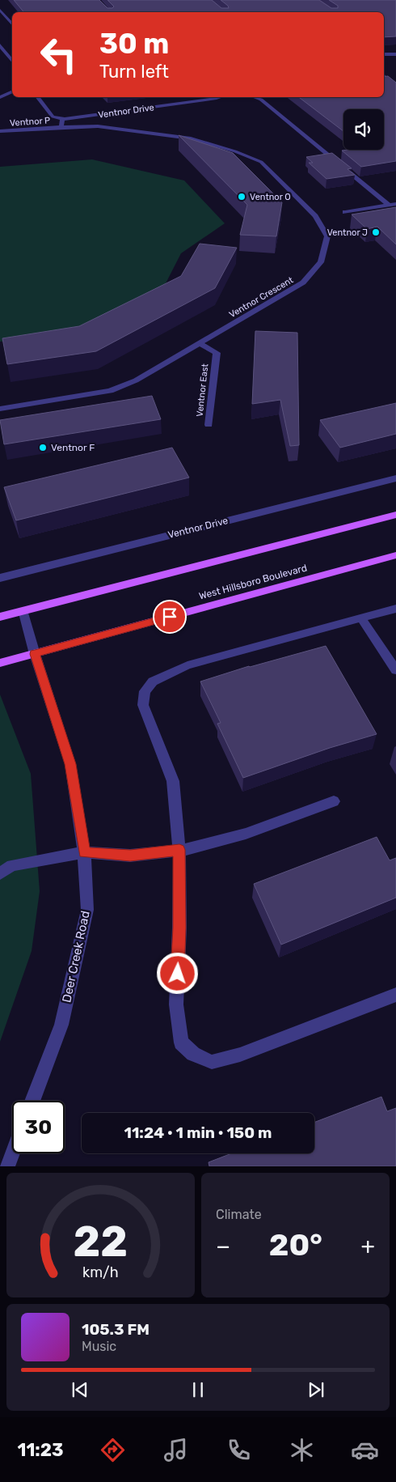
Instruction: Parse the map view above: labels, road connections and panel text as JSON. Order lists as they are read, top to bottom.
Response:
{
  "streets": {
    "main road": ["West Hillsboro Boulevard"],
    "street": [
      "Ventnor Drive",
      "Ventnor P",
      "Ventnor Crescent",
      "Ventnor East",
      "Deer Creek Road"
    ]
  },
  "crossings": [
    ["Ventnor P", "Ventnor Crescent"],
    ["Ventnor Crescent", "Ventnor East"],
    ["West Hillsboro Boulevard", "Deer Creek Road"]
  ],
  "places": ["Ventnor O", "Ventnor J", "Ventnor F"],
  "page": {
    "turn": ["30 m", "Turn left"],
    "limit": "30",
    "trip": "11:24 · 1 min · 150 m",
    "tile": "Climate",
    "heat": ["−", "20°", "+"],
    "song": ["105.3 FM", "Music"],
    "tabs": "11:23",
    "gauge": ["22", "km/h"]
  }
}
